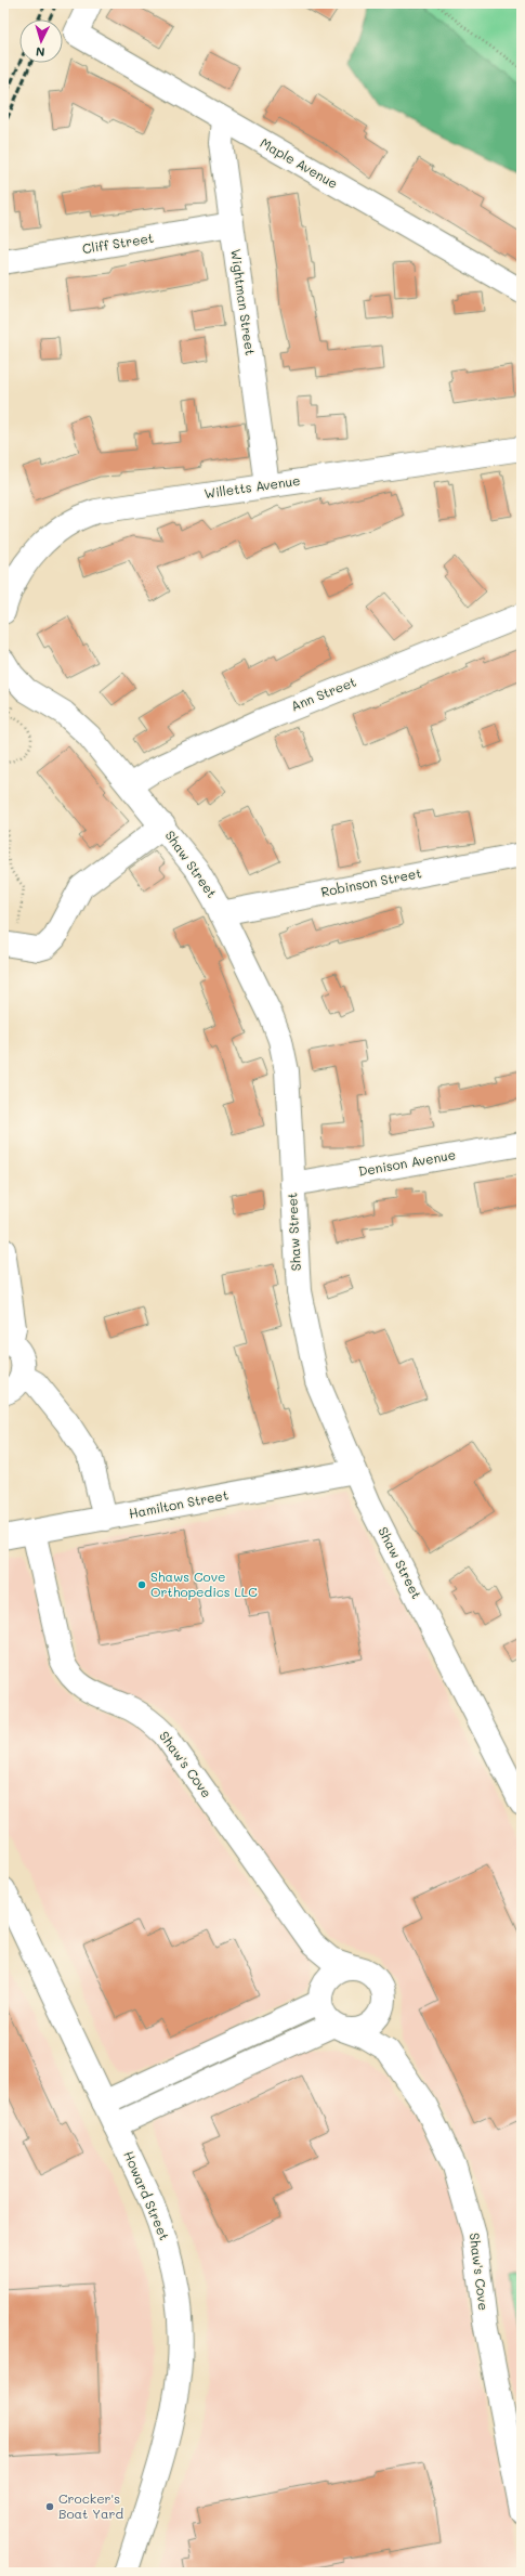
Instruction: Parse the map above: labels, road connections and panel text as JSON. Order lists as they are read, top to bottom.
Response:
{
  "streets": {
    "street": [
      "Maple Avenue",
      "Cliff Street",
      "Wightman Street",
      "Willetts Avenue",
      "Ann Street",
      "Shaw Street",
      "Robinson Street",
      "Denison Avenue",
      "Hamilton Street",
      "Shaw's Cove",
      "Howard Street"
    ]
  },
  "crossings": [
    ["Maple Avenue", "Wightman Street"],
    ["Cliff Street", "Wightman Street"],
    ["Wightman Street", "Willetts Avenue"],
    ["Ann Street", "Shaw Street"],
    ["Shaw Street", "Robinson Street"],
    ["Shaw Street", "Denison Avenue"],
    ["Shaw Street", "Hamilton Street"],
    ["Hamilton Street", "Shaw's Cove"]
  ],
  "places": ["Shaws Cove Orthopedics LLC", "Crocker's Boat Yard"],
  "north": "bottom"
}
